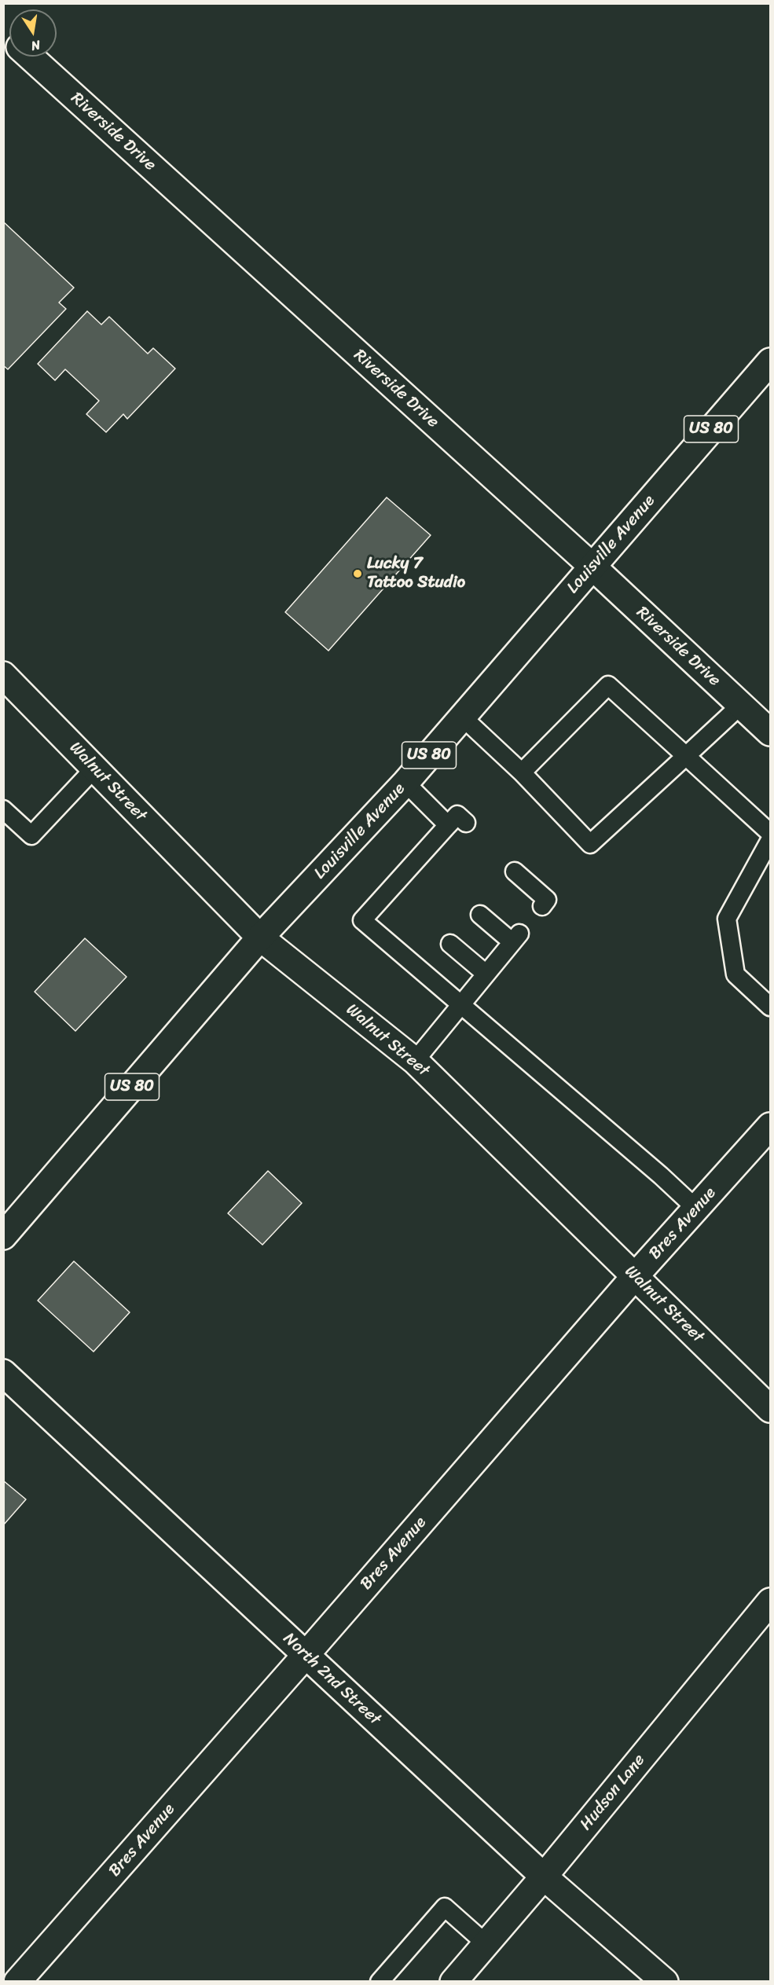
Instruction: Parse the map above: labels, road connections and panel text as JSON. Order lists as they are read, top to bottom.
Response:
{
  "streets": {
    "street": [
      "Riverside Drive",
      "US 80",
      "Louisville Avenue",
      "Walnut Street",
      "Bres Avenue",
      "North 2nd Street",
      "Hudson Lane"
    ]
  },
  "crossings": [
    ["Riverside Drive", "Louisville Avenue"],
    ["Louisville Avenue", "Walnut Street"],
    ["Walnut Street", "Bres Avenue"],
    ["Bres Avenue", "North 2nd Street"],
    ["North 2nd Street", "Hudson Lane"]
  ],
  "places": ["Lucky 7 Tattoo Studio"],
  "north": "bottom"
}
